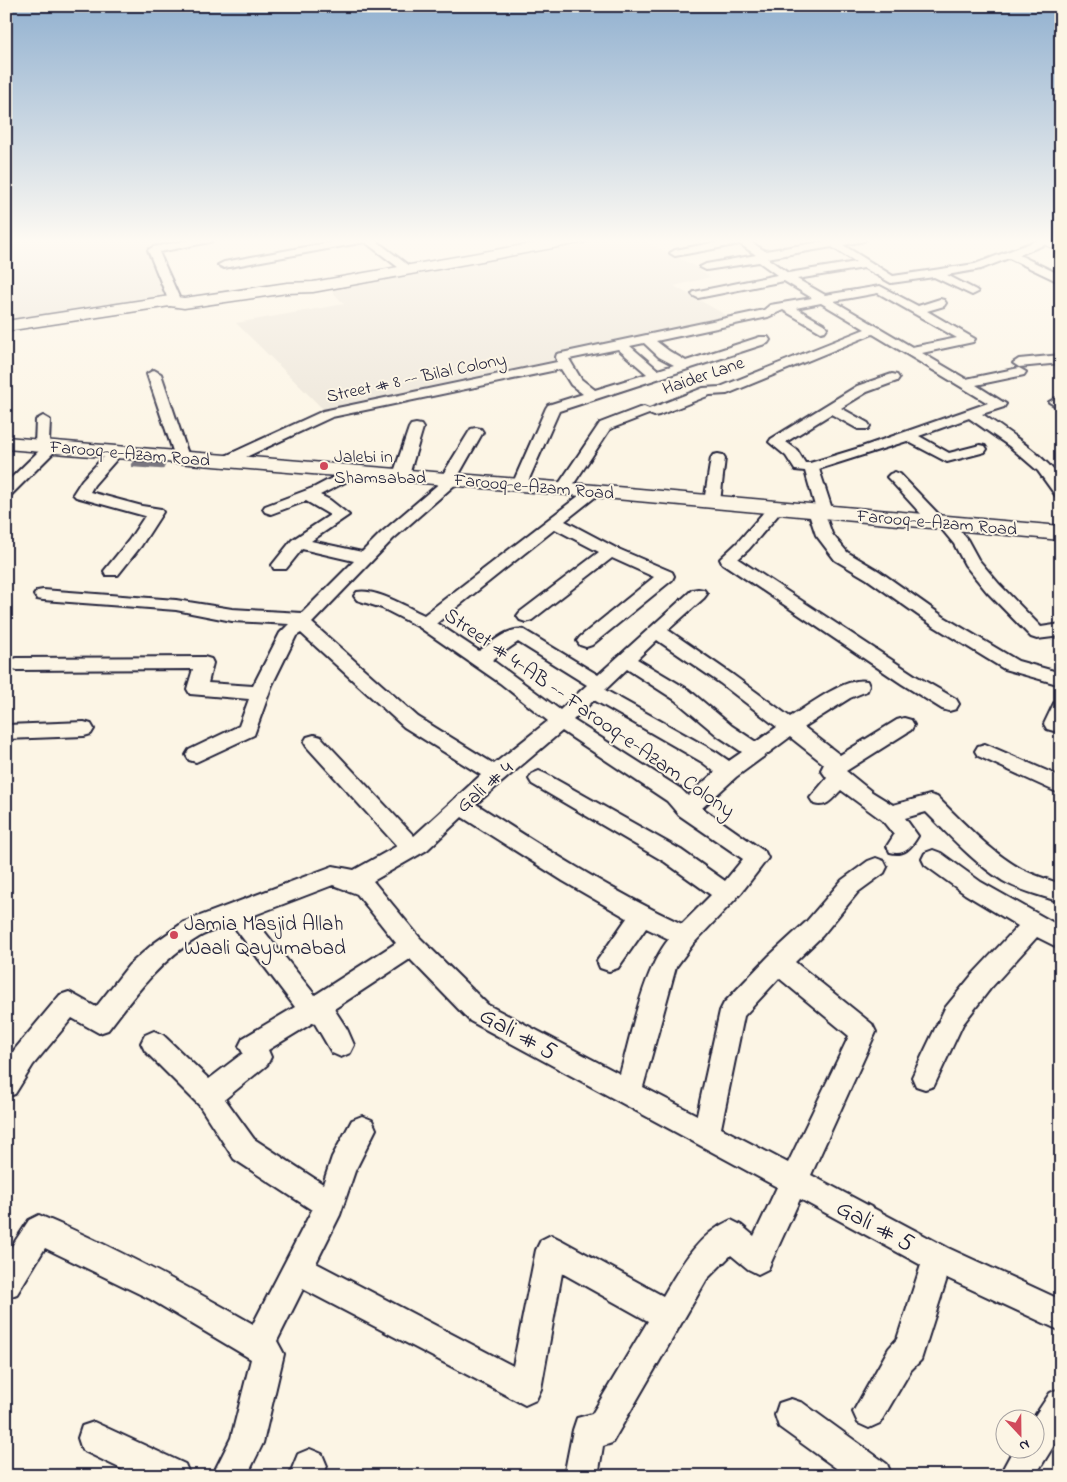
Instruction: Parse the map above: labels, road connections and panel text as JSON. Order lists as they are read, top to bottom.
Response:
{
  "streets": {
    "street": [
      "Haider Lane",
      "Street # 8 -- Bilal Colony",
      "Farooq-e-Azam Road",
      "Street # 4-AB -- Farooq-e-Azam Colony",
      "Gali # 4",
      "Gali # 5"
    ]
  },
  "crossings": [
    ["Haider Lane", "Farooq-e-Azam Road"],
    ["Street # 8 -- Bilal Colony", "Farooq-e-Azam Road"],
    ["Farooq-e-Azam Road", "Street # 4-AB -- Farooq-e-Azam Colony"],
    ["Street # 4-AB -- Farooq-e-Azam Colony", "Gali # 4"],
    ["Gali # 4", "Gali # 5"]
  ],
  "places": ["Jalebi in Shamsabad", "Jamia Masjid Allah Waali Qayumabad"],
  "north": "bottom"
}
